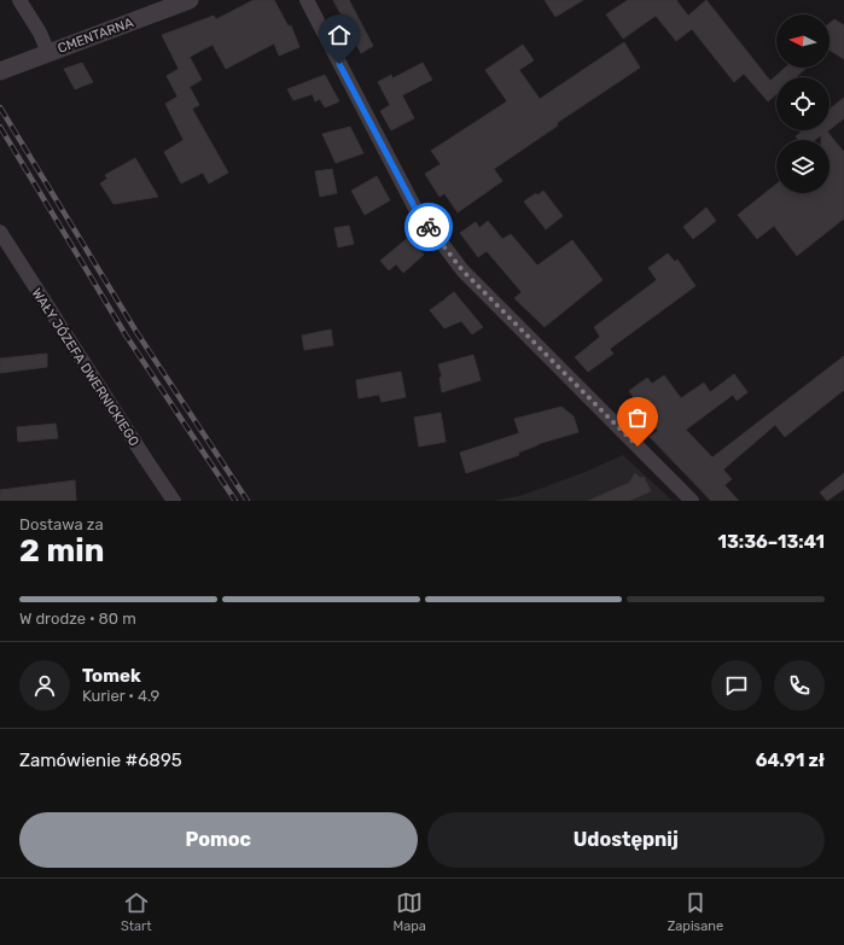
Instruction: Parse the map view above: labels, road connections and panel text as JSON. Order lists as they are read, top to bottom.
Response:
{
  "streets": {
    "street": ["CMENTARNA", "WAŁY JÓZEFA DWERNICKIEGO"]
  },
  "north": "left",
  "page": {
    "heading": ["2 min", "Dostawa za", "13:36–13:41"],
    "panel": [
      "Tomek",
      "Kurier · 4.9",
      "Zamówienie #6895",
      "64.91 zł"
    ],
    "bar": "W drodze · 80 m",
    "buttons": ["Pomoc", "Udostępnij"],
    "tabs": ["Start", "Mapa", "Zapisane"]
  }
}
